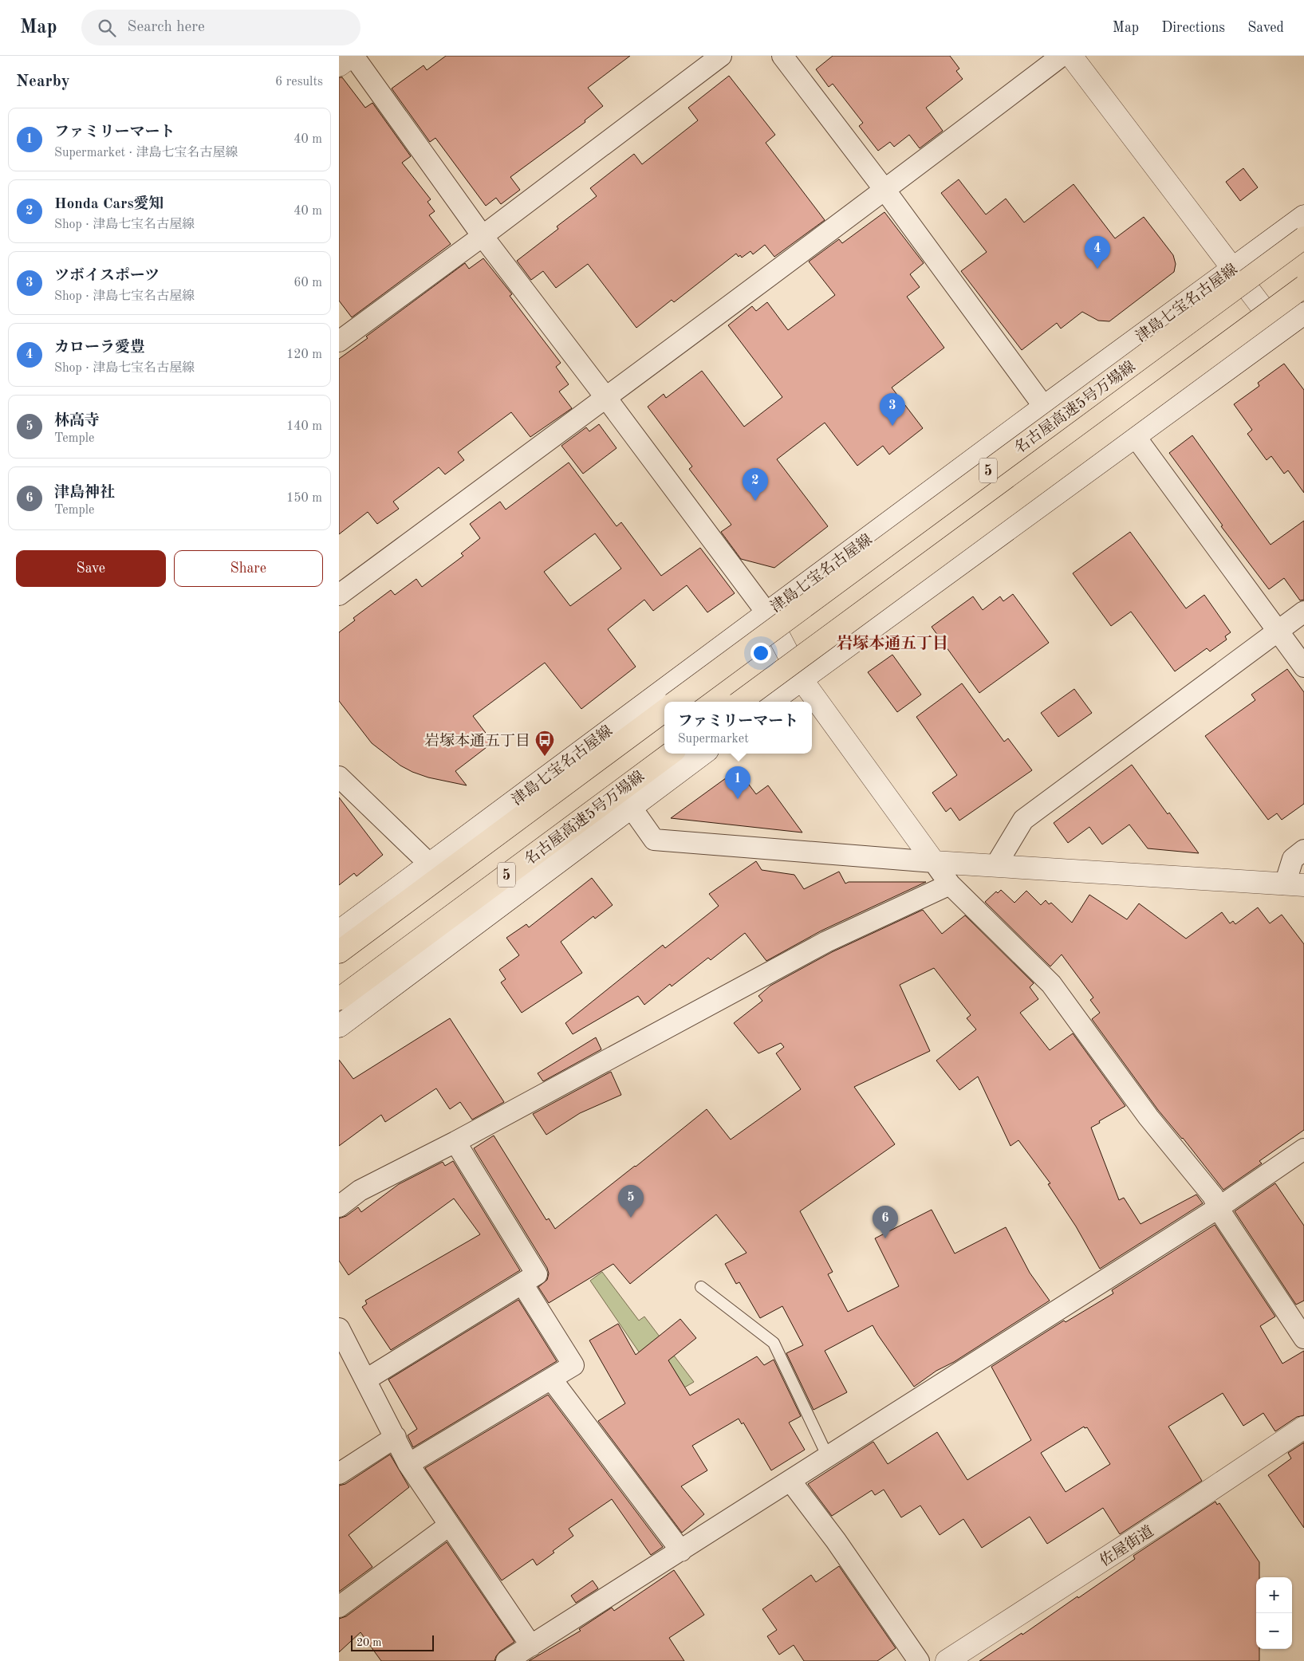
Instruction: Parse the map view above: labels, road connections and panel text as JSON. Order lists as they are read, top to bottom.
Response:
{
  "streets": {
    "highway": ["名古屋高速5号万場線", "5"],
    "main road": ["津島七宝名古屋線", "佐屋街道"]
  },
  "districts": ["岩塚本通五丁目"],
  "places": {
    "bus stop": ["岩塚本通五丁目"]
  },
  "scale_bar": "20 m",
  "page": {
    "header": "Map",
    "search": "Search here",
    "nav": ["Map", "Directions", "Saved"],
    "heading": ["Nearby", "6 results"],
    "list": [
      {
        "mark": "1",
        "name": "ファミリーマート",
        "note": "Supermarket · 津島七宝名古屋線",
        "value": "40 m"
      },
      {
        "mark": "2",
        "name": "Honda Cars愛知",
        "note": "Shop · 津島七宝名古屋線",
        "value": "40 m"
      },
      {
        "mark": "3",
        "name": "ツボイスポーツ",
        "note": "Shop · 津島七宝名古屋線",
        "value": "60 m"
      },
      {
        "mark": "4",
        "name": "カローラ愛豊",
        "note": "Shop · 津島七宝名古屋線",
        "value": "120 m"
      },
      {
        "mark": "5",
        "name": "林高寺",
        "note": "Temple",
        "value": "140 m"
      },
      {
        "mark": "6",
        "name": "津島神社",
        "note": "Temple",
        "value": "150 m"
      }
    ],
    "pins": [
      "4",
      "3",
      "2",
      "1",
      "5",
      "6"
    ],
    "buttons": ["Save", "Share"],
    "popup": ["ファミリーマート", "Supermarket"],
    "map_buttons": ["+", "−"],
    "scale": "20 m"
  }
}
